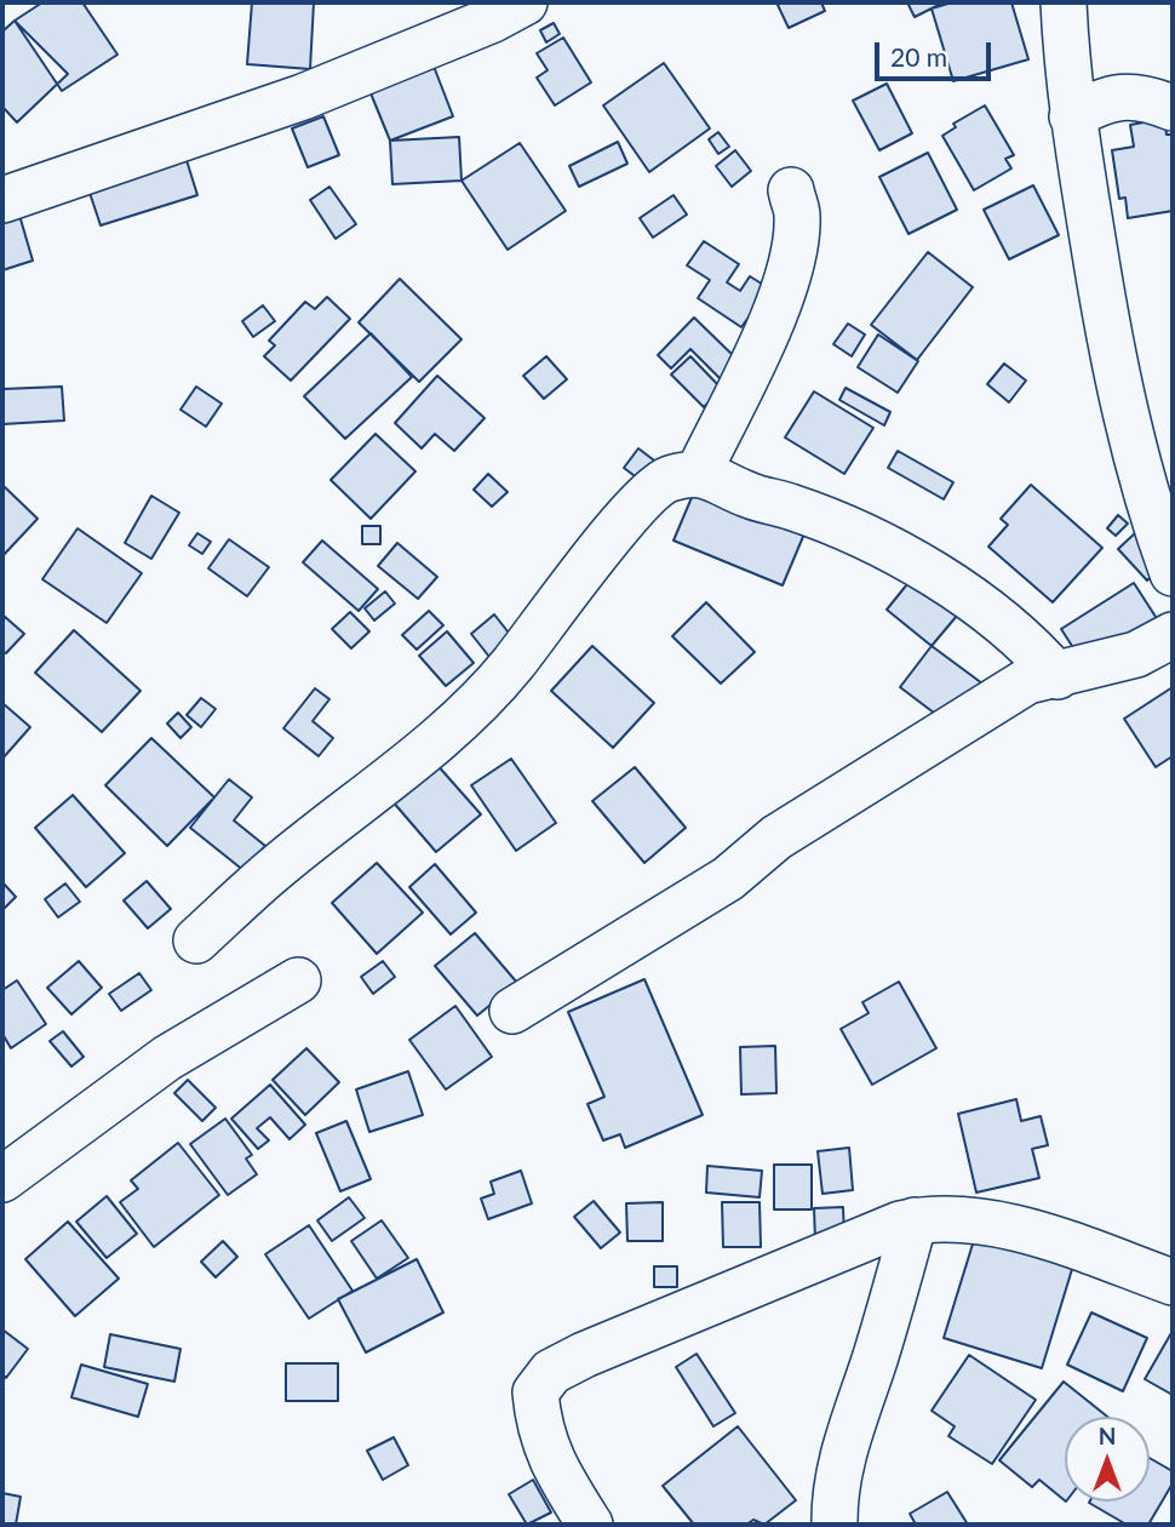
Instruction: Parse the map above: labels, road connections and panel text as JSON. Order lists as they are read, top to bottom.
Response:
{
  "scale_bar": "20 m",
  "north": "top"
}
